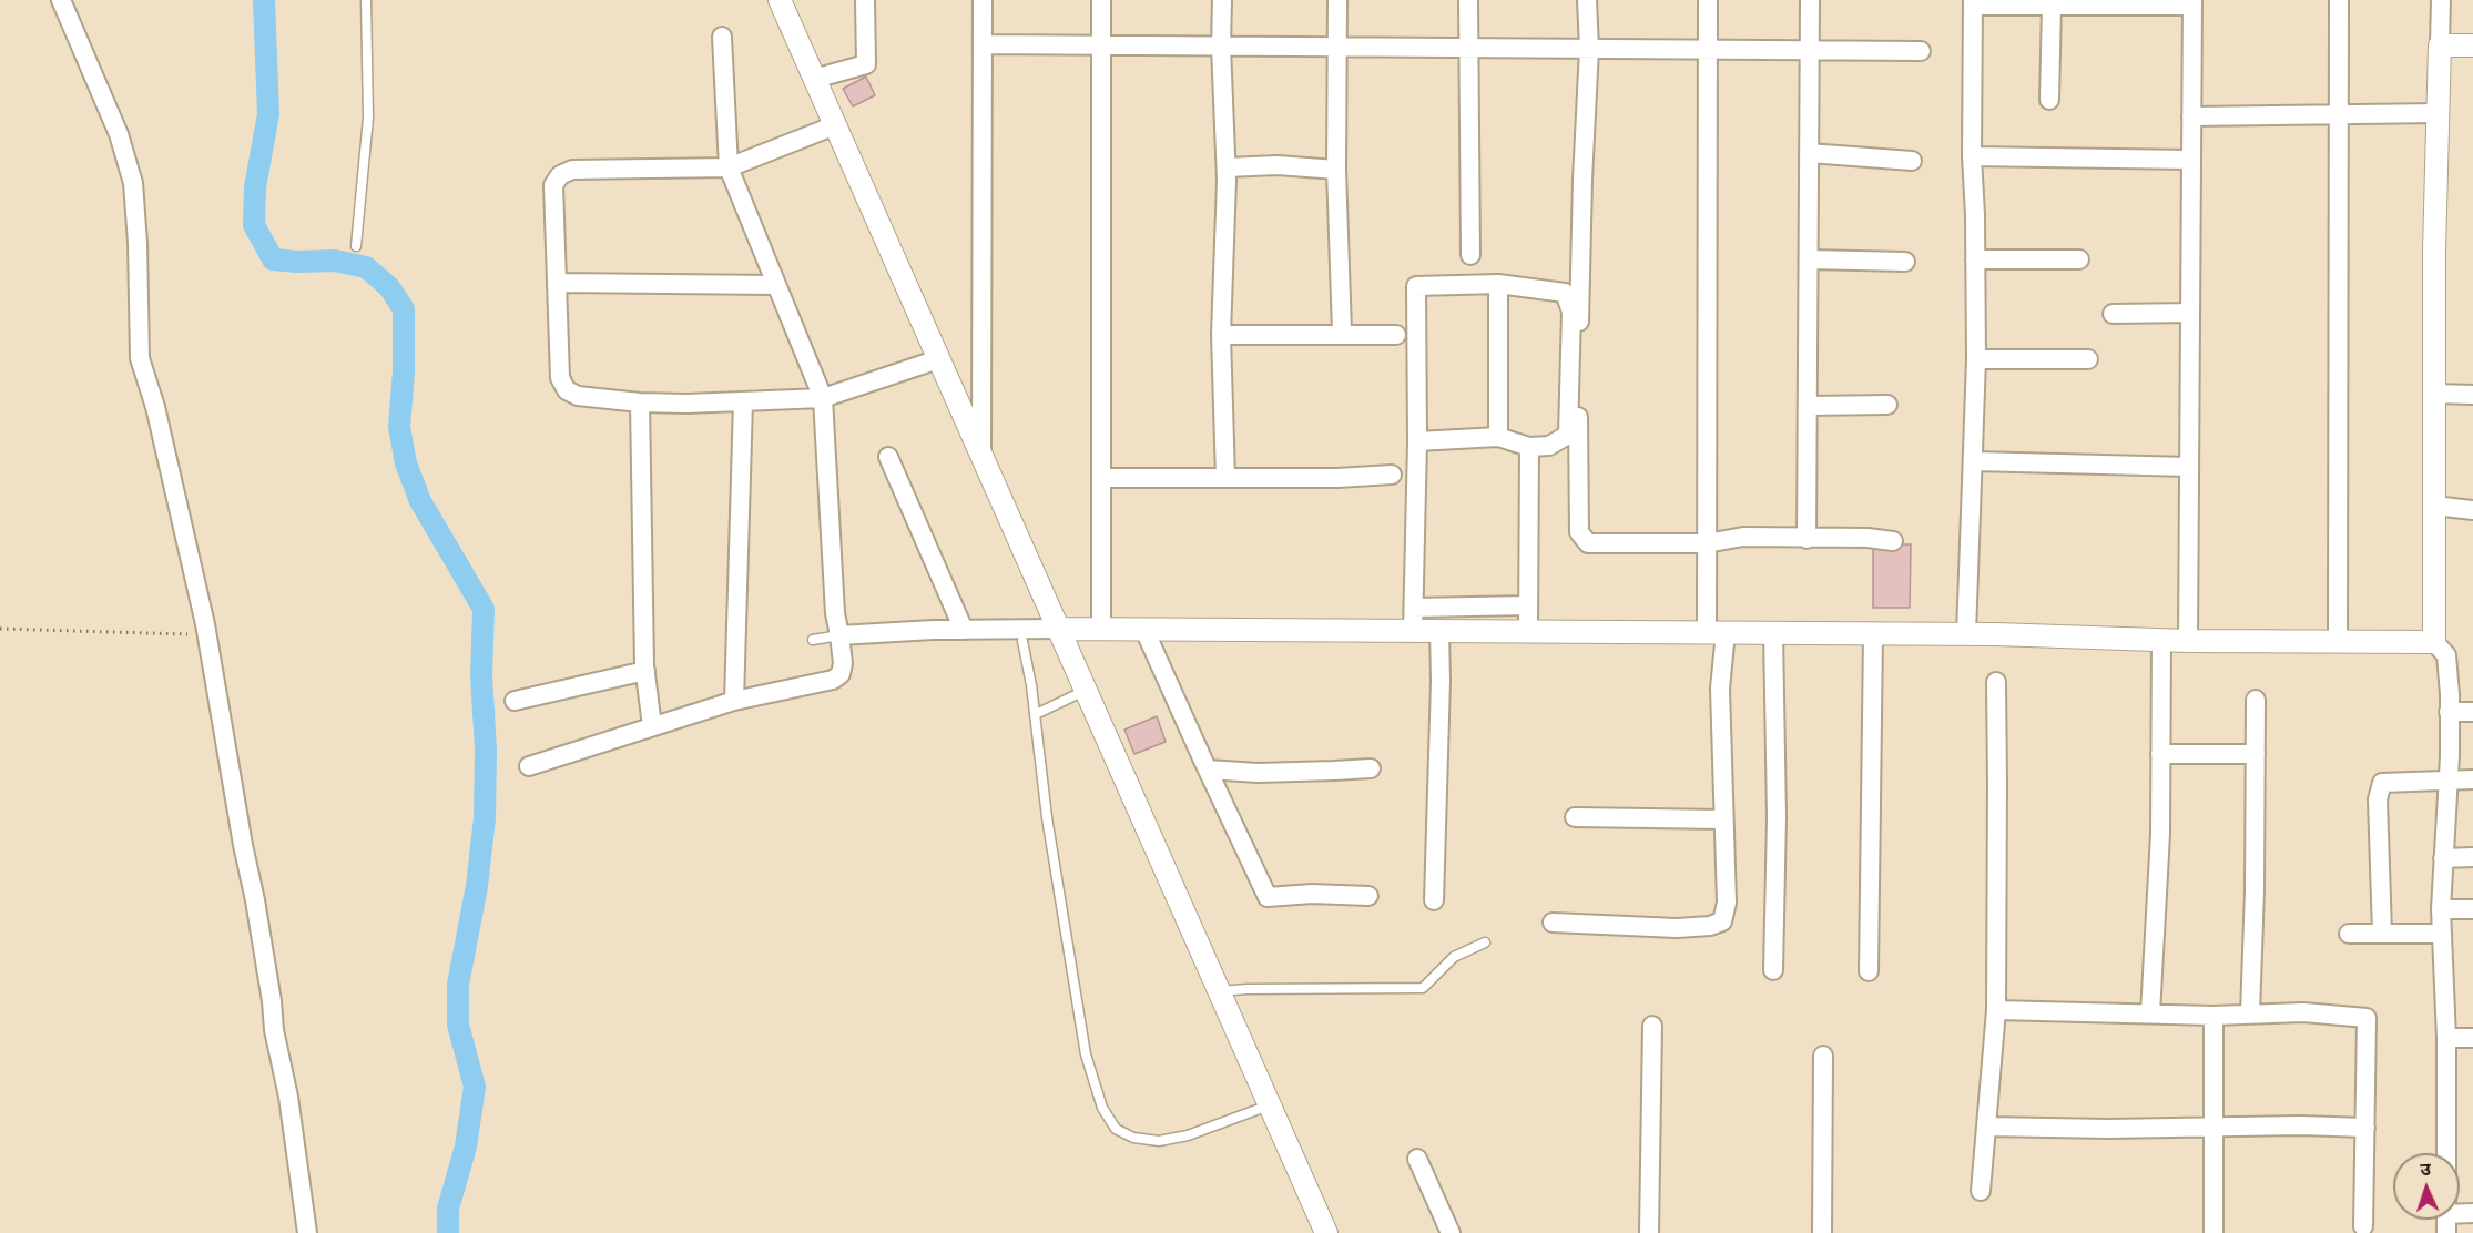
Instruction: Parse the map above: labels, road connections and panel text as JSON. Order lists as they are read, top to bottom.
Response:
{
  "north": "top"
}
